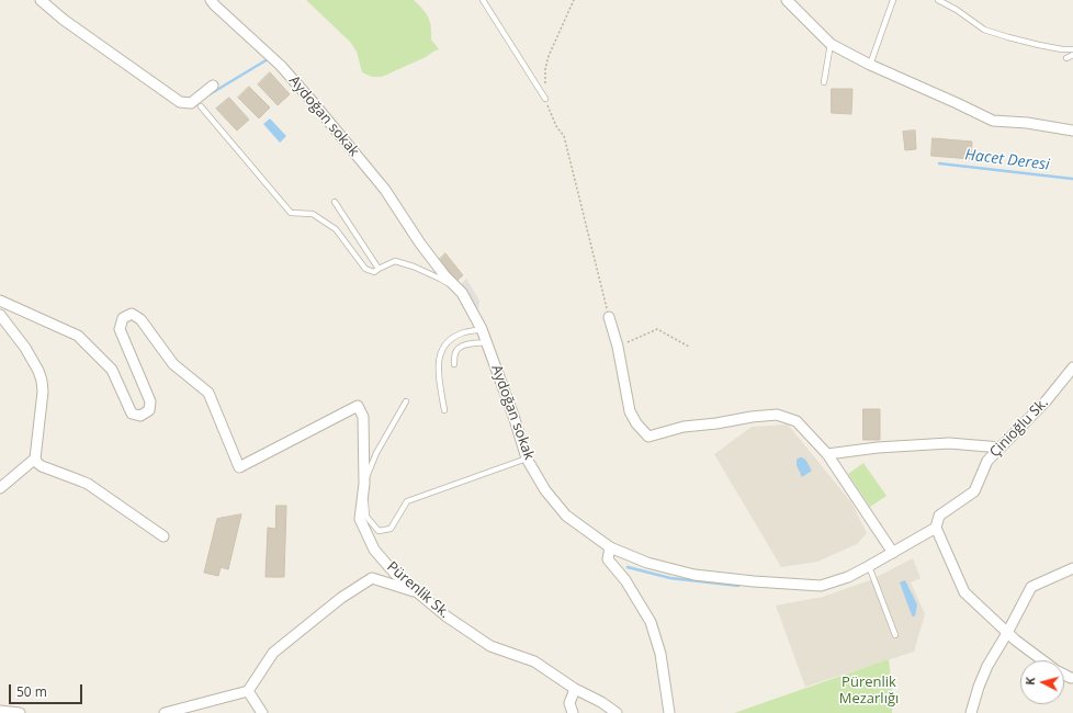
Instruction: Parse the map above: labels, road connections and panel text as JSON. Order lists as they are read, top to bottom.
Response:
{
  "streets": {
    "street": ["Aydoğan sokak", "Çinioğlu Sk.", "Pürenlik Sk."]
  },
  "crossings": [
    ["Aydoğan sokak", "Çinioğlu Sk."]
  ],
  "water": ["Hacet Deresi"],
  "parks": ["Pürenlik Mezarlığı"],
  "scale_bar": "50 m",
  "north": "left"
}
